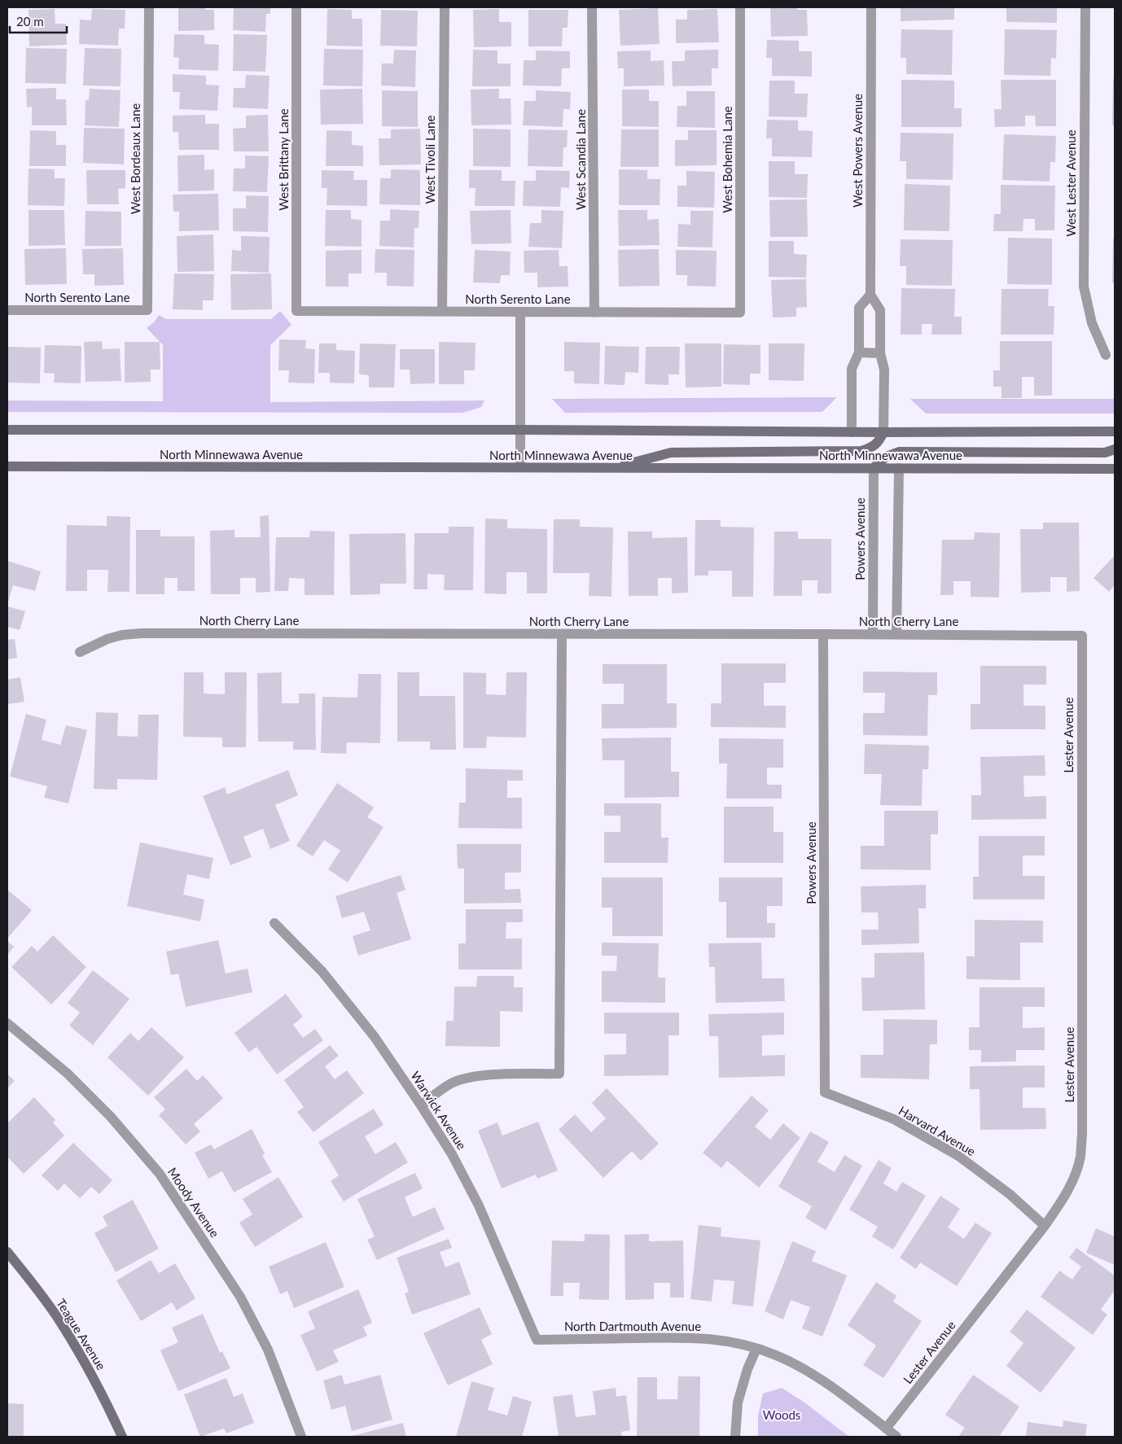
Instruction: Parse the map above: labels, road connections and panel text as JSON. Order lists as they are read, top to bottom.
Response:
{
  "streets": {
    "main road": ["North Minnewawa Avenue", "Teague Avenue"],
    "street": [
      "West Powers Avenue",
      "West Bordeaux Lane",
      "West Brittany Lane",
      "West Tivoli Lane",
      "West Scandia Lane",
      "West Bohemia Lane",
      "West Lester Avenue",
      "North Serento Lane",
      "Powers Avenue",
      "North Cherry Lane",
      "Lester Avenue",
      "Warwick Avenue",
      "Harvard Avenue",
      "Moody Avenue",
      "North Dartmouth Avenue"
    ]
  },
  "crossings": [
    ["West Powers Avenue", "North Minnewawa Avenue"],
    ["West Bordeaux Lane", "North Serento Lane"],
    ["West Brittany Lane", "North Serento Lane"],
    ["West Tivoli Lane", "North Serento Lane"],
    ["West Scandia Lane", "North Serento Lane"],
    ["West Bohemia Lane", "North Serento Lane"],
    ["North Minnewawa Avenue", "Powers Avenue"],
    ["Powers Avenue", "North Cherry Lane"],
    ["Powers Avenue", "Harvard Avenue"],
    ["North Cherry Lane", "Lester Avenue"],
    ["Lester Avenue", "Harvard Avenue"],
    ["Lester Avenue", "North Dartmouth Avenue"],
    ["Warwick Avenue", "North Dartmouth Avenue"]
  ],
  "parks": ["Woods"],
  "scale_bar": "20 m"
}
